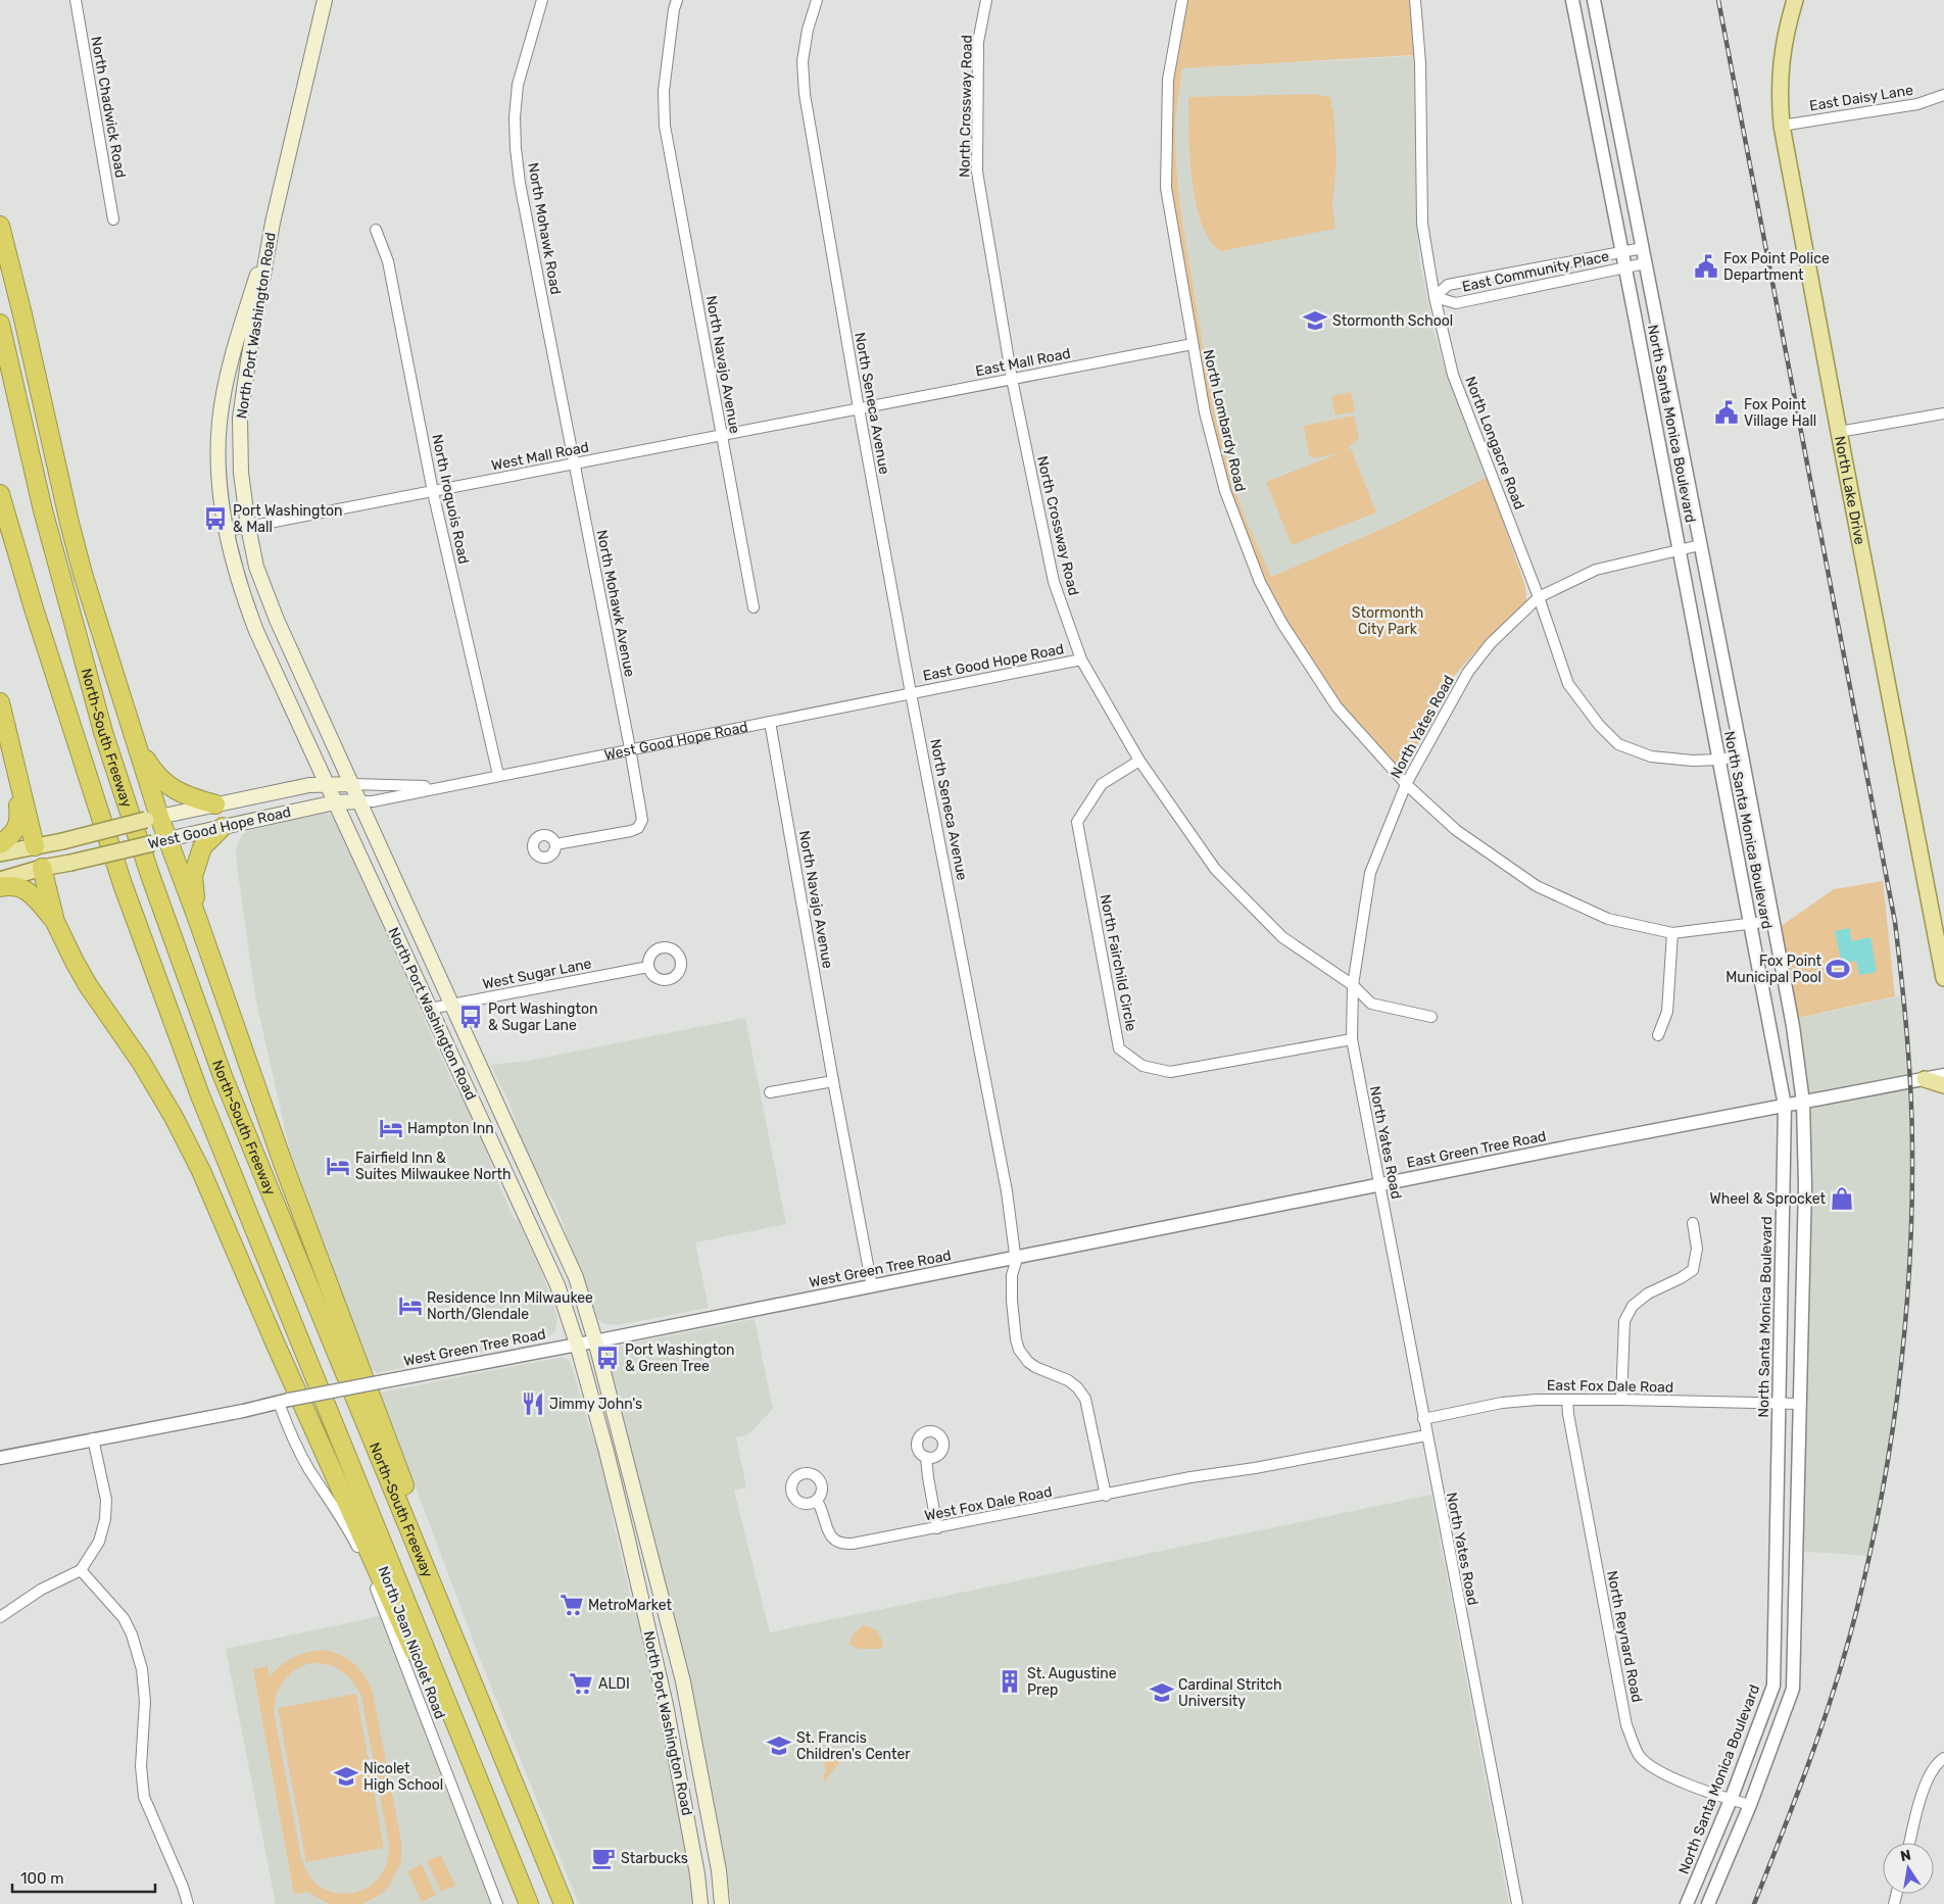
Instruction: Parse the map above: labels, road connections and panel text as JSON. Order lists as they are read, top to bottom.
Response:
{
  "streets": {
    "highway": ["North-South Freeway"],
    "main road": ["North Port Washington Road", "North Lake Drive", "West Good Hope Road"],
    "street": [
      "East Daisy Lane",
      "North Crossway Road",
      "North Chadwick Road",
      "North Mohawk Road",
      "East Community Place",
      "East Mall Road",
      "North Navajo Avenue",
      "North Seneca Avenue",
      "North Lombardy Road",
      "North Santa Monica Boulevard",
      "North Longacre Road",
      "West Mall Road",
      "North Iroquois Road",
      "North Mohawk Avenue",
      "East Good Hope Road",
      "North Yates Road",
      "North Fairchild Circle",
      "West Sugar Lane",
      "East Green Tree Road",
      "West Green Tree Road",
      "East Fox Dale Road",
      "West Fox Dale Road",
      "North Reynard Road",
      "North Jean Nicolet Road"
    ]
  },
  "crossings": [
    ["East Daisy Lane", "North Lake Drive"],
    ["North Crossway Road", "East Mall Road"],
    ["North Crossway Road", "East Good Hope Road"],
    ["North Crossway Road", "North Yates Road"],
    ["North Crossway Road", "North Fairchild Circle"],
    ["North Mohawk Road", "West Mall Road"],
    ["North Mohawk Road", "North Mohawk Avenue"],
    ["East Community Place", "North Santa Monica Boulevard"],
    ["East Community Place", "North Longacre Road"],
    ["North Port Washington Road", "West Mall Road"],
    ["North Port Washington Road", "West Good Hope Road"],
    ["North Port Washington Road", "West Sugar Lane"],
    ["North Port Washington Road", "West Green Tree Road"],
    ["East Mall Road", "North Seneca Avenue"],
    ["East Mall Road", "North Lombardy Road"],
    ["East Mall Road", "West Mall Road"],
    ["North Navajo Avenue", "West Mall Road"],
    ["North Navajo Avenue", "West Good Hope Road"],
    ["North Navajo Avenue", "West Green Tree Road"],
    ["North Seneca Avenue", "West Mall Road"],
    ["North Seneca Avenue", "East Good Hope Road"],
    ["North Seneca Avenue", "West Good Hope Road"],
    ["North Seneca Avenue", "East Green Tree Road"],
    ["North Seneca Avenue", "West Green Tree Road"],
    ["North Seneca Avenue", "West Fox Dale Road"],
    ["North Lombardy Road", "North Santa Monica Boulevard"],
    ["North Lombardy Road", "North Yates Road"],
    ["North Santa Monica Boulevard", "North Longacre Road"],
    ["North Santa Monica Boulevard", "North Yates Road"],
    ["North Santa Monica Boulevard", "East Green Tree Road"],
    ["North Santa Monica Boulevard", "East Fox Dale Road"],
    ["North Santa Monica Boulevard", "North Reynard Road"],
    ["North Longacre Road", "North Yates Road"],
    ["West Mall Road", "North Iroquois Road"],
    ["West Mall Road", "North Mohawk Avenue"],
    ["North Iroquois Road", "West Good Hope Road"],
    ["North Mohawk Avenue", "West Good Hope Road"],
    ["East Good Hope Road", "West Good Hope Road"],
    ["North Yates Road", "North Fairchild Circle"],
    ["North Yates Road", "East Green Tree Road"],
    ["North Yates Road", "East Fox Dale Road"],
    ["North Yates Road", "West Fox Dale Road"],
    ["East Green Tree Road", "West Green Tree Road"],
    ["West Green Tree Road", "North Jean Nicolet Road"],
    ["East Fox Dale Road", "North Reynard Road"]
  ],
  "parks": ["Stormonth City Park"],
  "places": {
    "public building": ["Fox Point Police Department", "Fox Point Village Hall"],
    "school or university": [
      "Stormonth School",
      "Cardinal Stritch University",
      "St. Francis Children's Center",
      "Nicolet High School"
    ],
    "bus stop": ["Port Washington & Mall", "Port Washington & Sugar Lane", "Port Washington & Green Tree"],
    "sports": ["Fox Point Municipal Pool"],
    "hotel": ["Hampton Inn", "Fairfield Inn & Suites Milwaukee North", "Residence Inn Milwaukee North/Glendale"],
    "shop": ["Wheel & Sprocket"],
    "restaurant": ["Jimmy John's"],
    "supermarket": ["MetroMarket", "ALDI"],
    "building": ["St. Augustine Prep"],
    "cafe": ["Starbucks"]
  },
  "scale_bar": "100 m",
  "north": "top"
}
